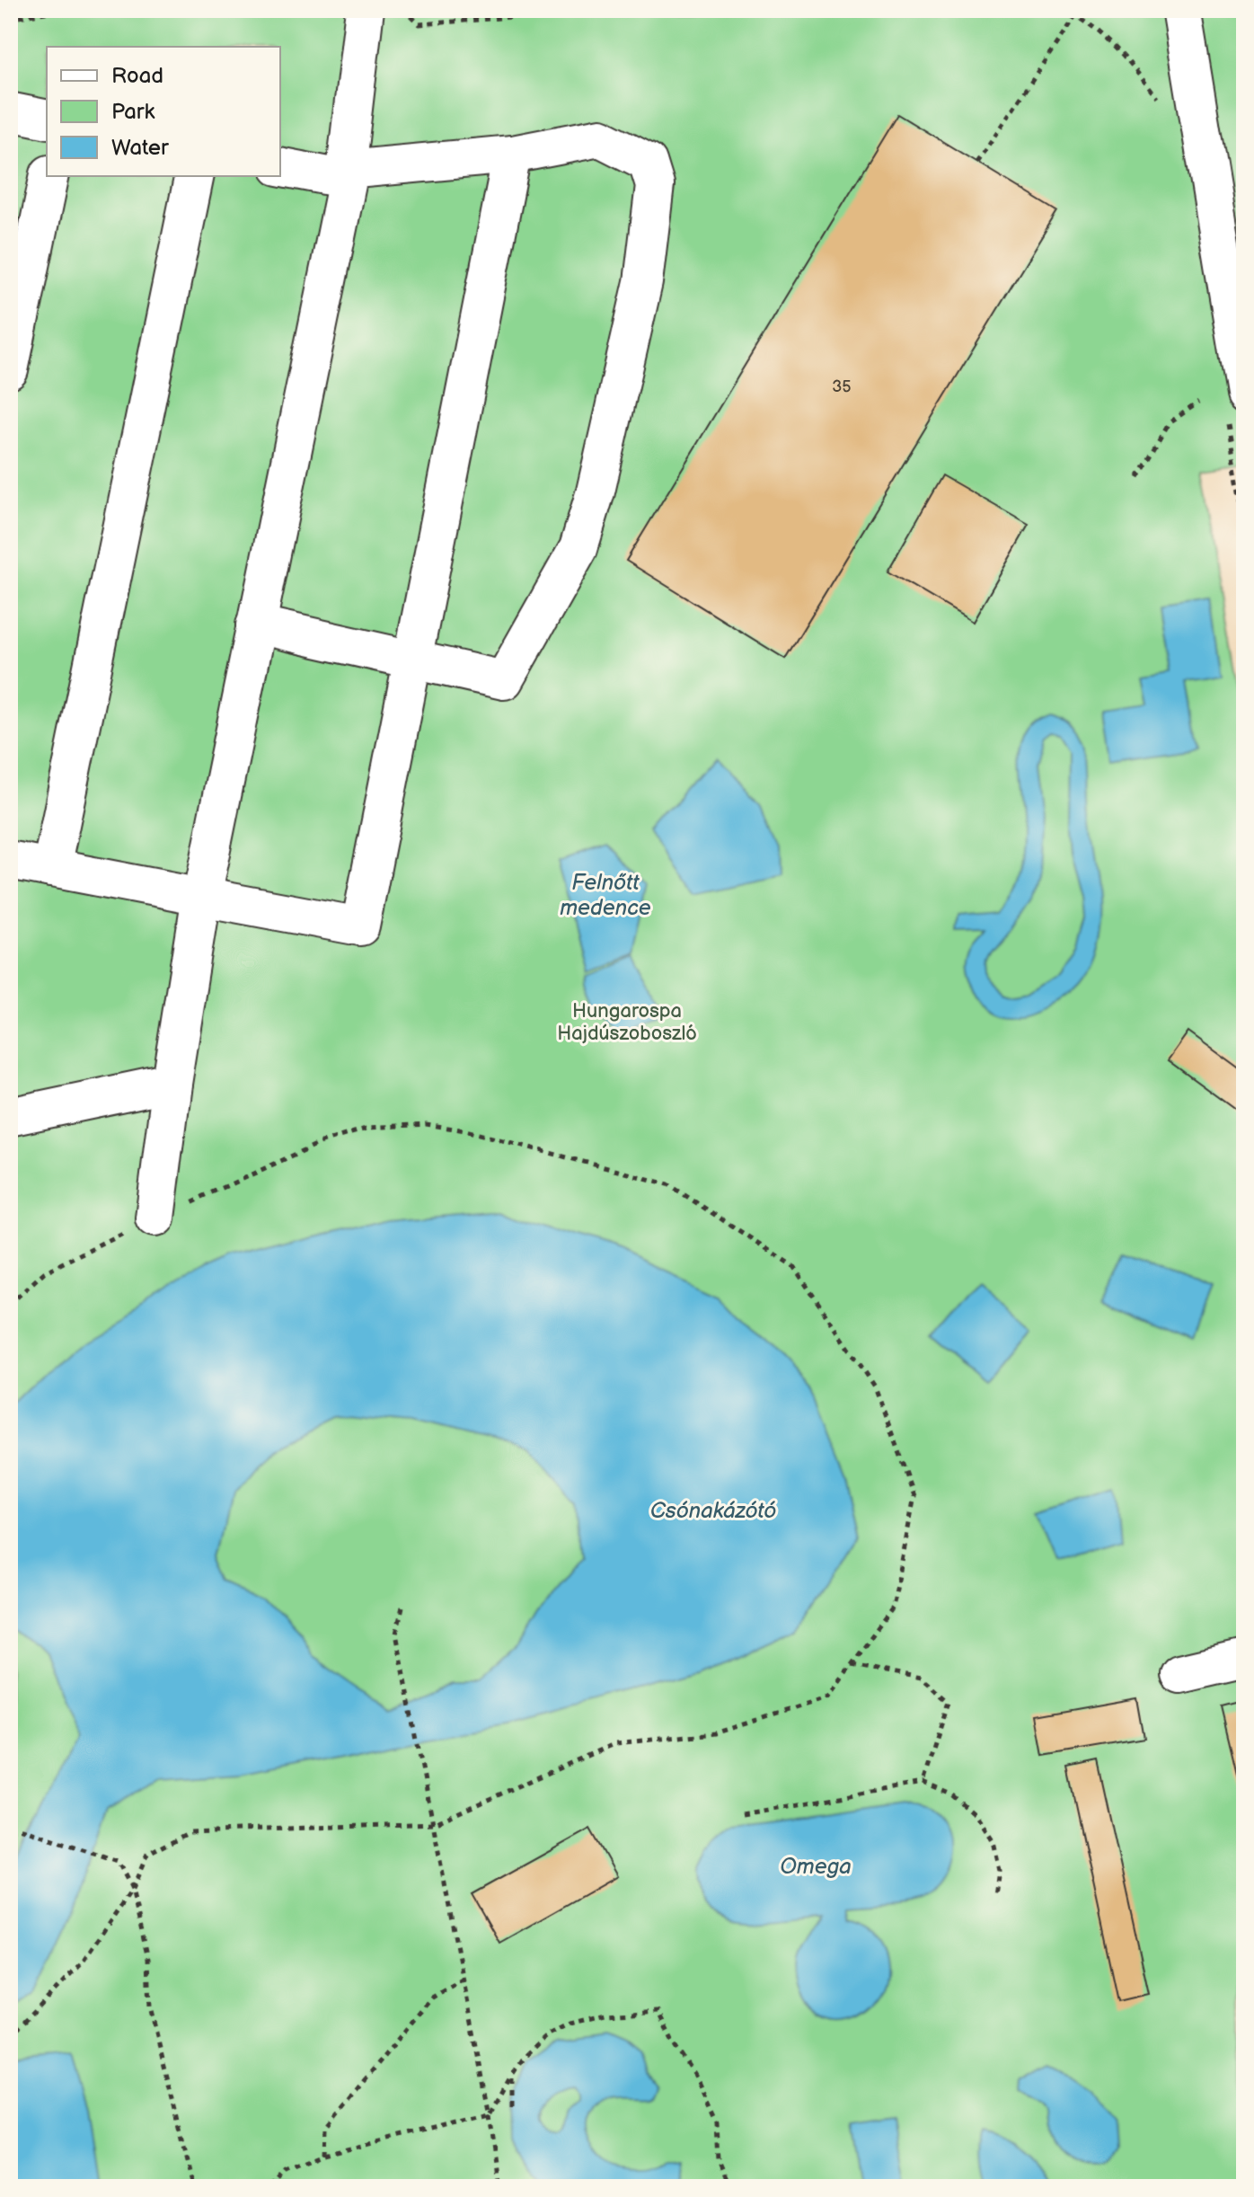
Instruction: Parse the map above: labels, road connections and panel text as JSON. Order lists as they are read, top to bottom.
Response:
{
  "water": ["Felnőtt medence", "Csónakázótó", "Omega"],
  "parks": ["Hungarospa Hajdúszoboszló"],
  "house_numbers": ["35"],
  "legend": ["Road", "Park", "Water"]
}
